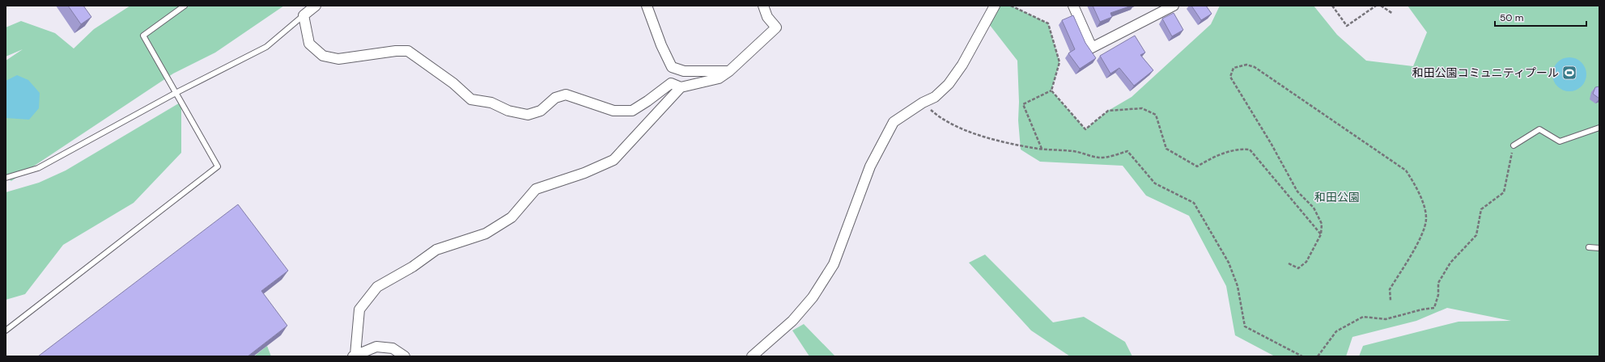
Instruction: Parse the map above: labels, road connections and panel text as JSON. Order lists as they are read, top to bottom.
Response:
{
  "parks": ["和田公園"],
  "places": {
    "sports": ["和田公園コミュニティプール"]
  },
  "scale_bar": "50 m"
}
